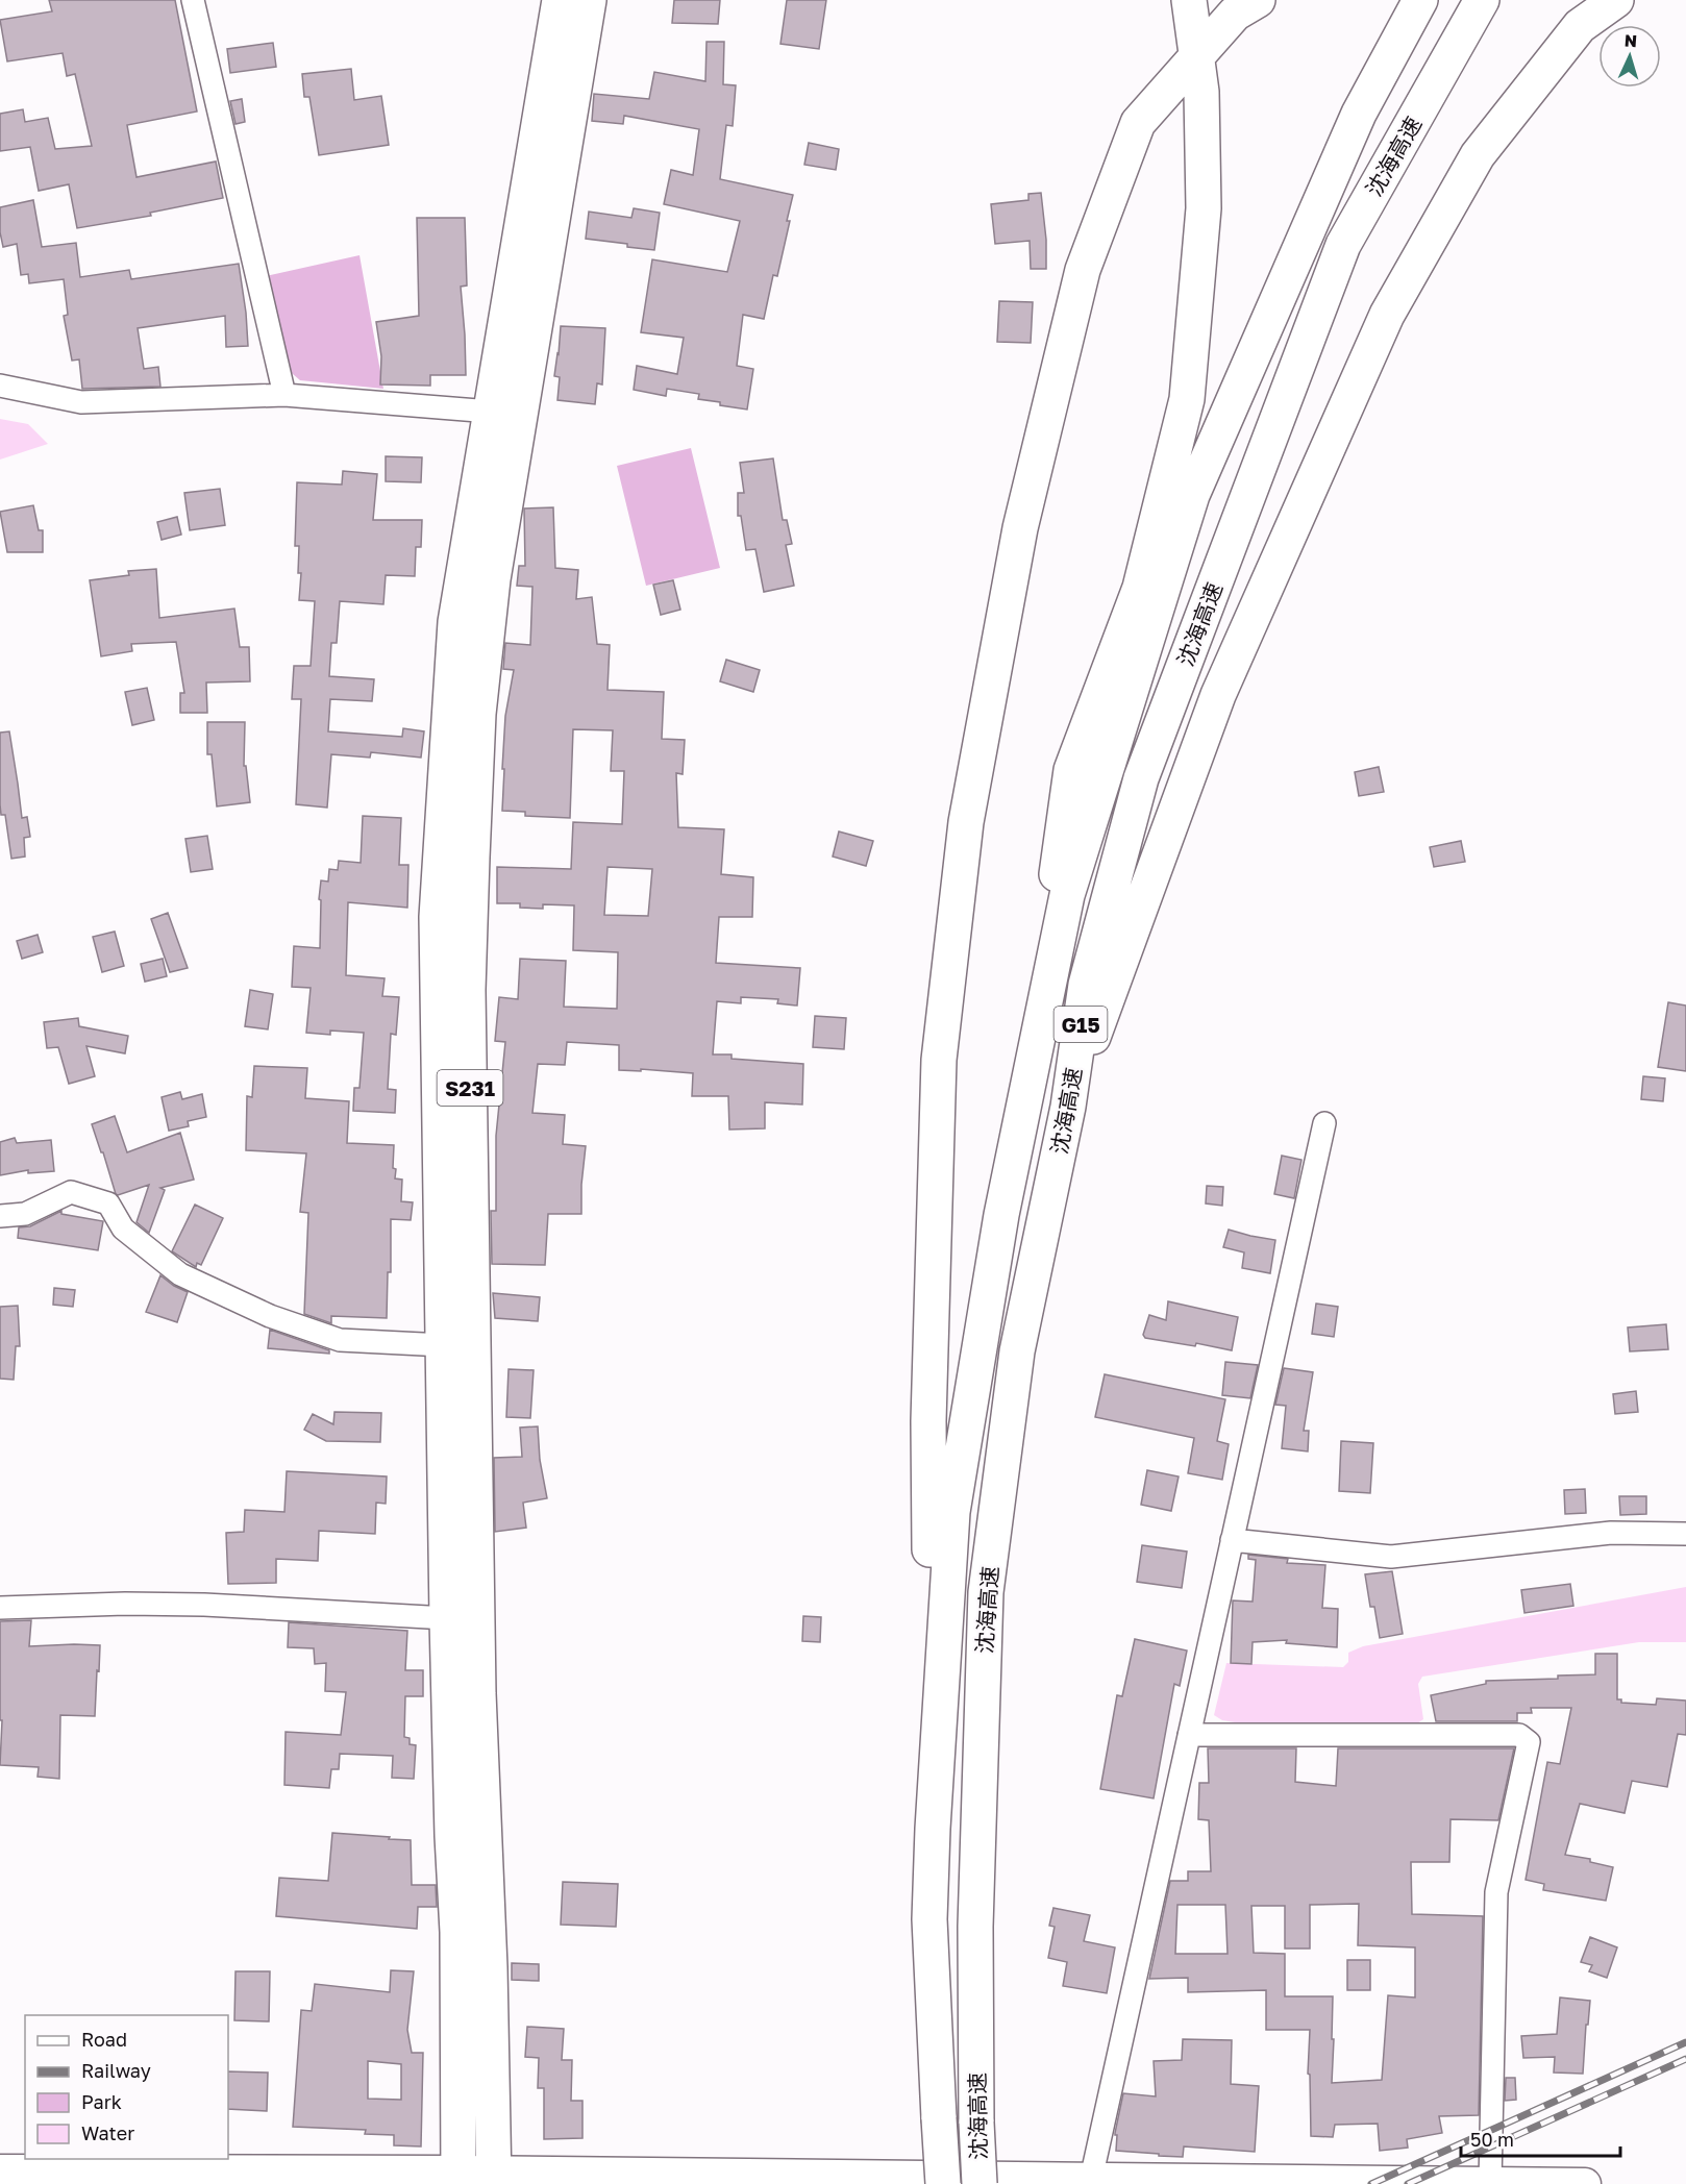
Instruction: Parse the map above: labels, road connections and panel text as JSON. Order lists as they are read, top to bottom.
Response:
{
  "streets": {
    "main road": ["沈海高速", "G15", "S231"]
  },
  "legend": [
    "Road",
    "Railway",
    "Park",
    "Water"
  ],
  "scale_bar": "50 m",
  "north": "top"
}
